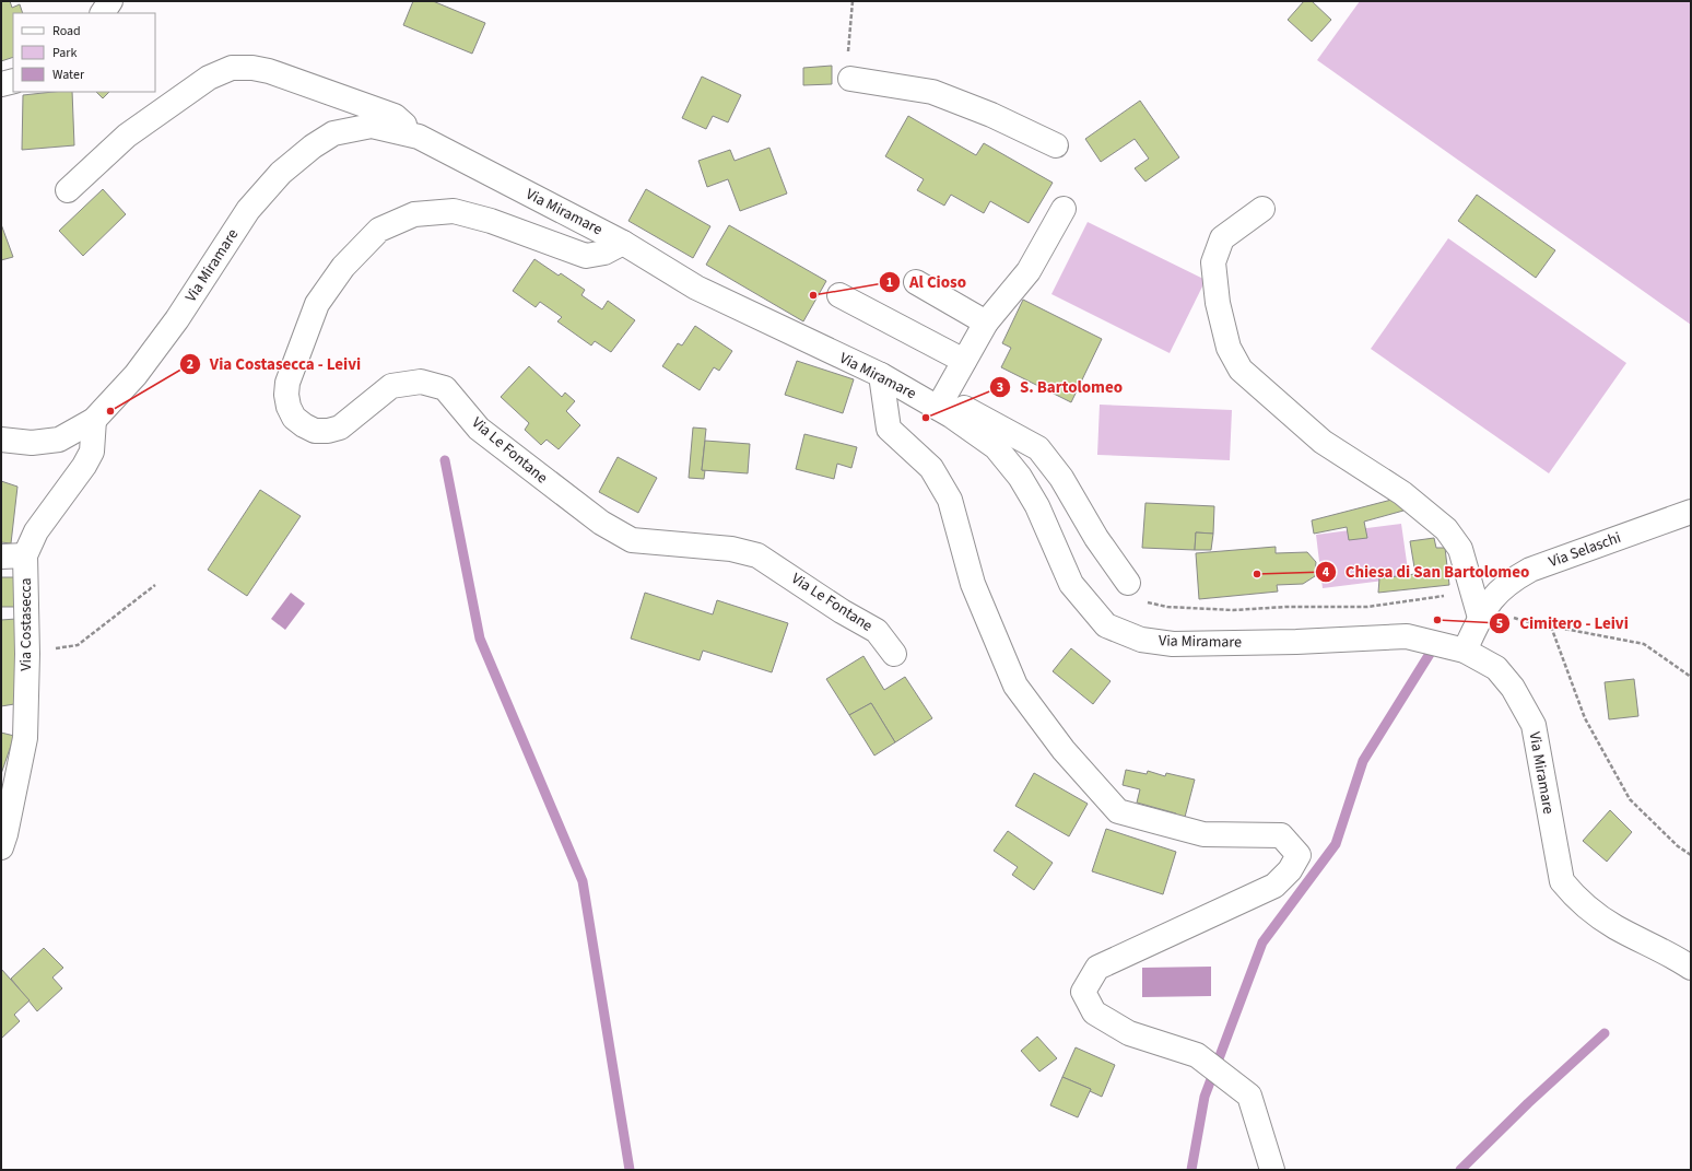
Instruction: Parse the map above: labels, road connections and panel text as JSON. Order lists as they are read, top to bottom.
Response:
{
  "streets": {
    "street": [
      "Via Miramare",
      "Via Le Fontane",
      "Via Selaschi",
      "Via Costasecca"
    ]
  },
  "crossings": [
    ["Via Miramare", "Via Le Fontane"],
    ["Via Miramare", "Via Selaschi"],
    ["Via Miramare", "Via Costasecca"]
  ],
  "places": [
    "Al Cioso",
    "Via Costasecca - Leivi",
    "S. Bartolomeo",
    "Chiesa di San Bartolomeo",
    "Cimitero - Leivi"
  ],
  "legend": ["Road", "Park", "Water"]
}
